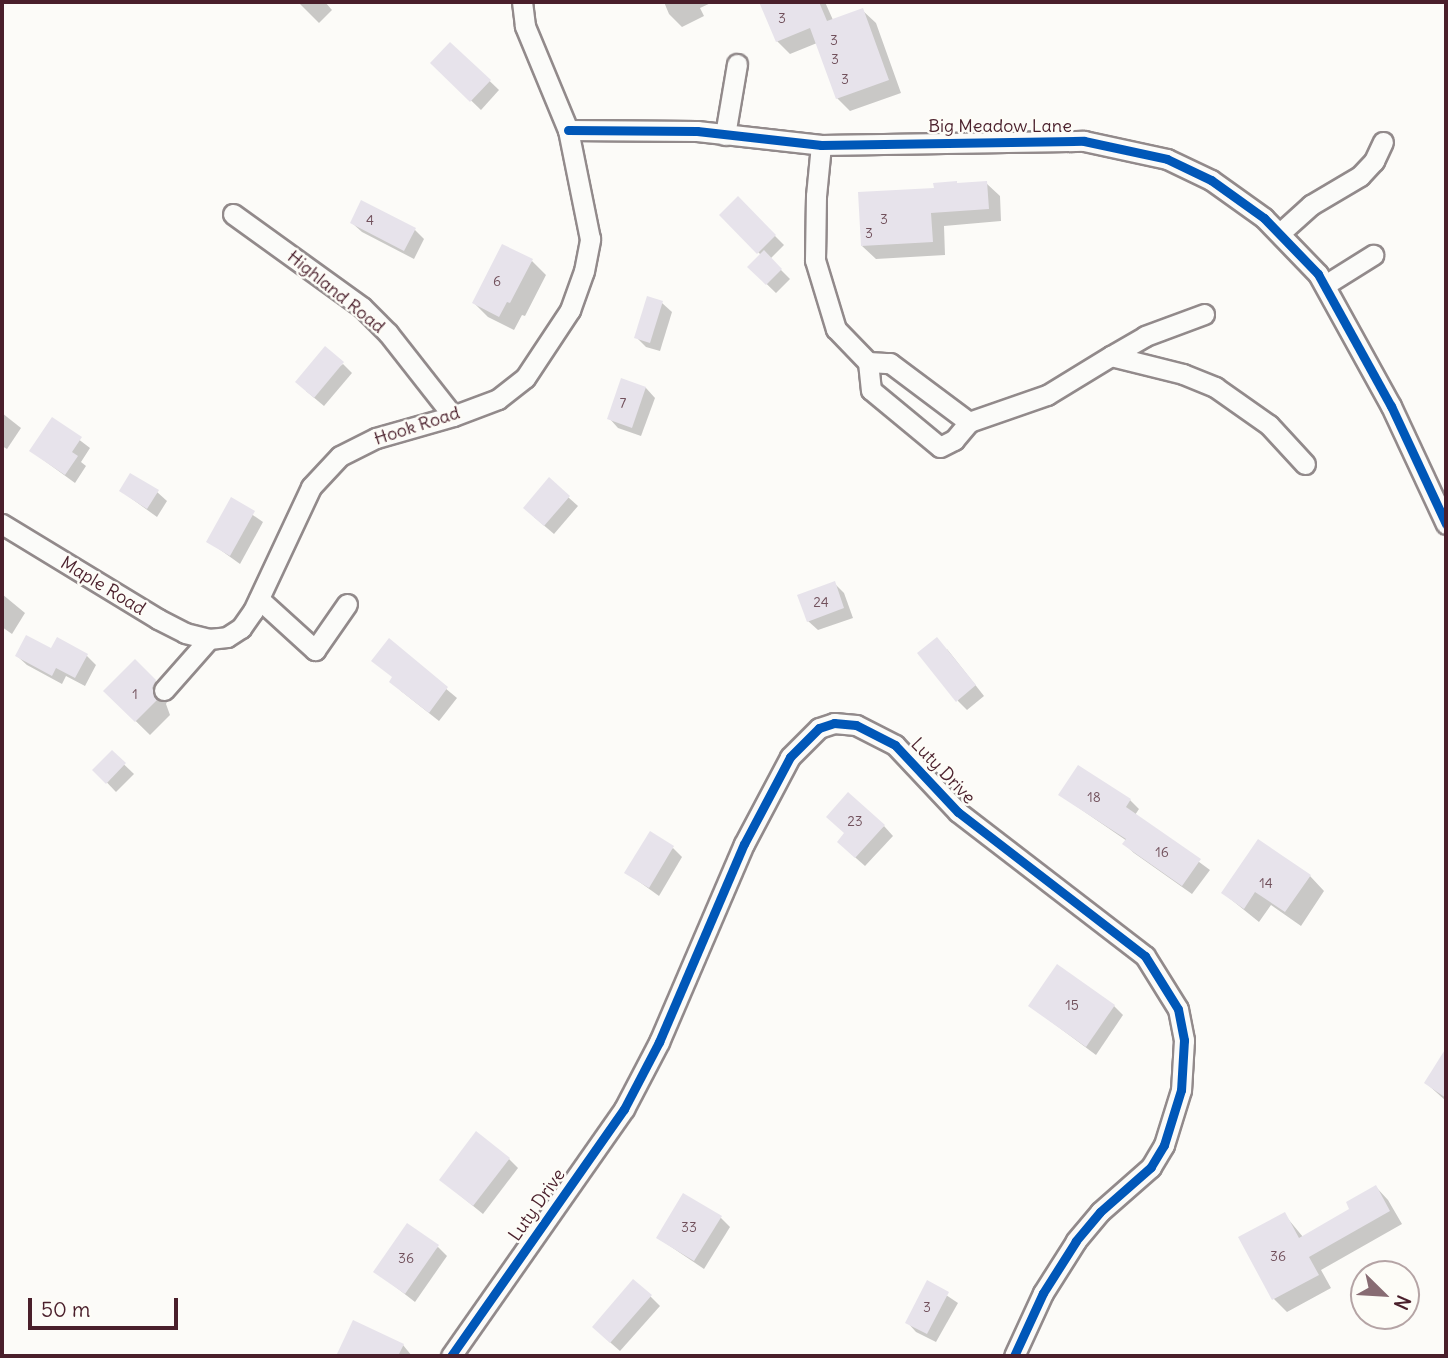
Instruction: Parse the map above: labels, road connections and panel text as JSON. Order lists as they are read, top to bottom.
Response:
{
  "streets": {
    "street": [
      "Big Meadow Lane",
      "Highland Road",
      "Hook Road",
      "Maple Road",
      "Luty Drive"
    ]
  },
  "crossings": [
    ["Big Meadow Lane", "Hook Road"],
    ["Highland Road", "Hook Road"],
    ["Hook Road", "Maple Road"]
  ],
  "house_numbers": [
    "3",
    "3",
    "3",
    "3",
    "3",
    "4",
    "3",
    "6",
    "7",
    "24",
    "1",
    "18",
    "23",
    "16",
    "14",
    "15",
    "33",
    "36",
    "36",
    "3"
  ],
  "scale_bar": "50 m",
  "north": "bottom right"
}
